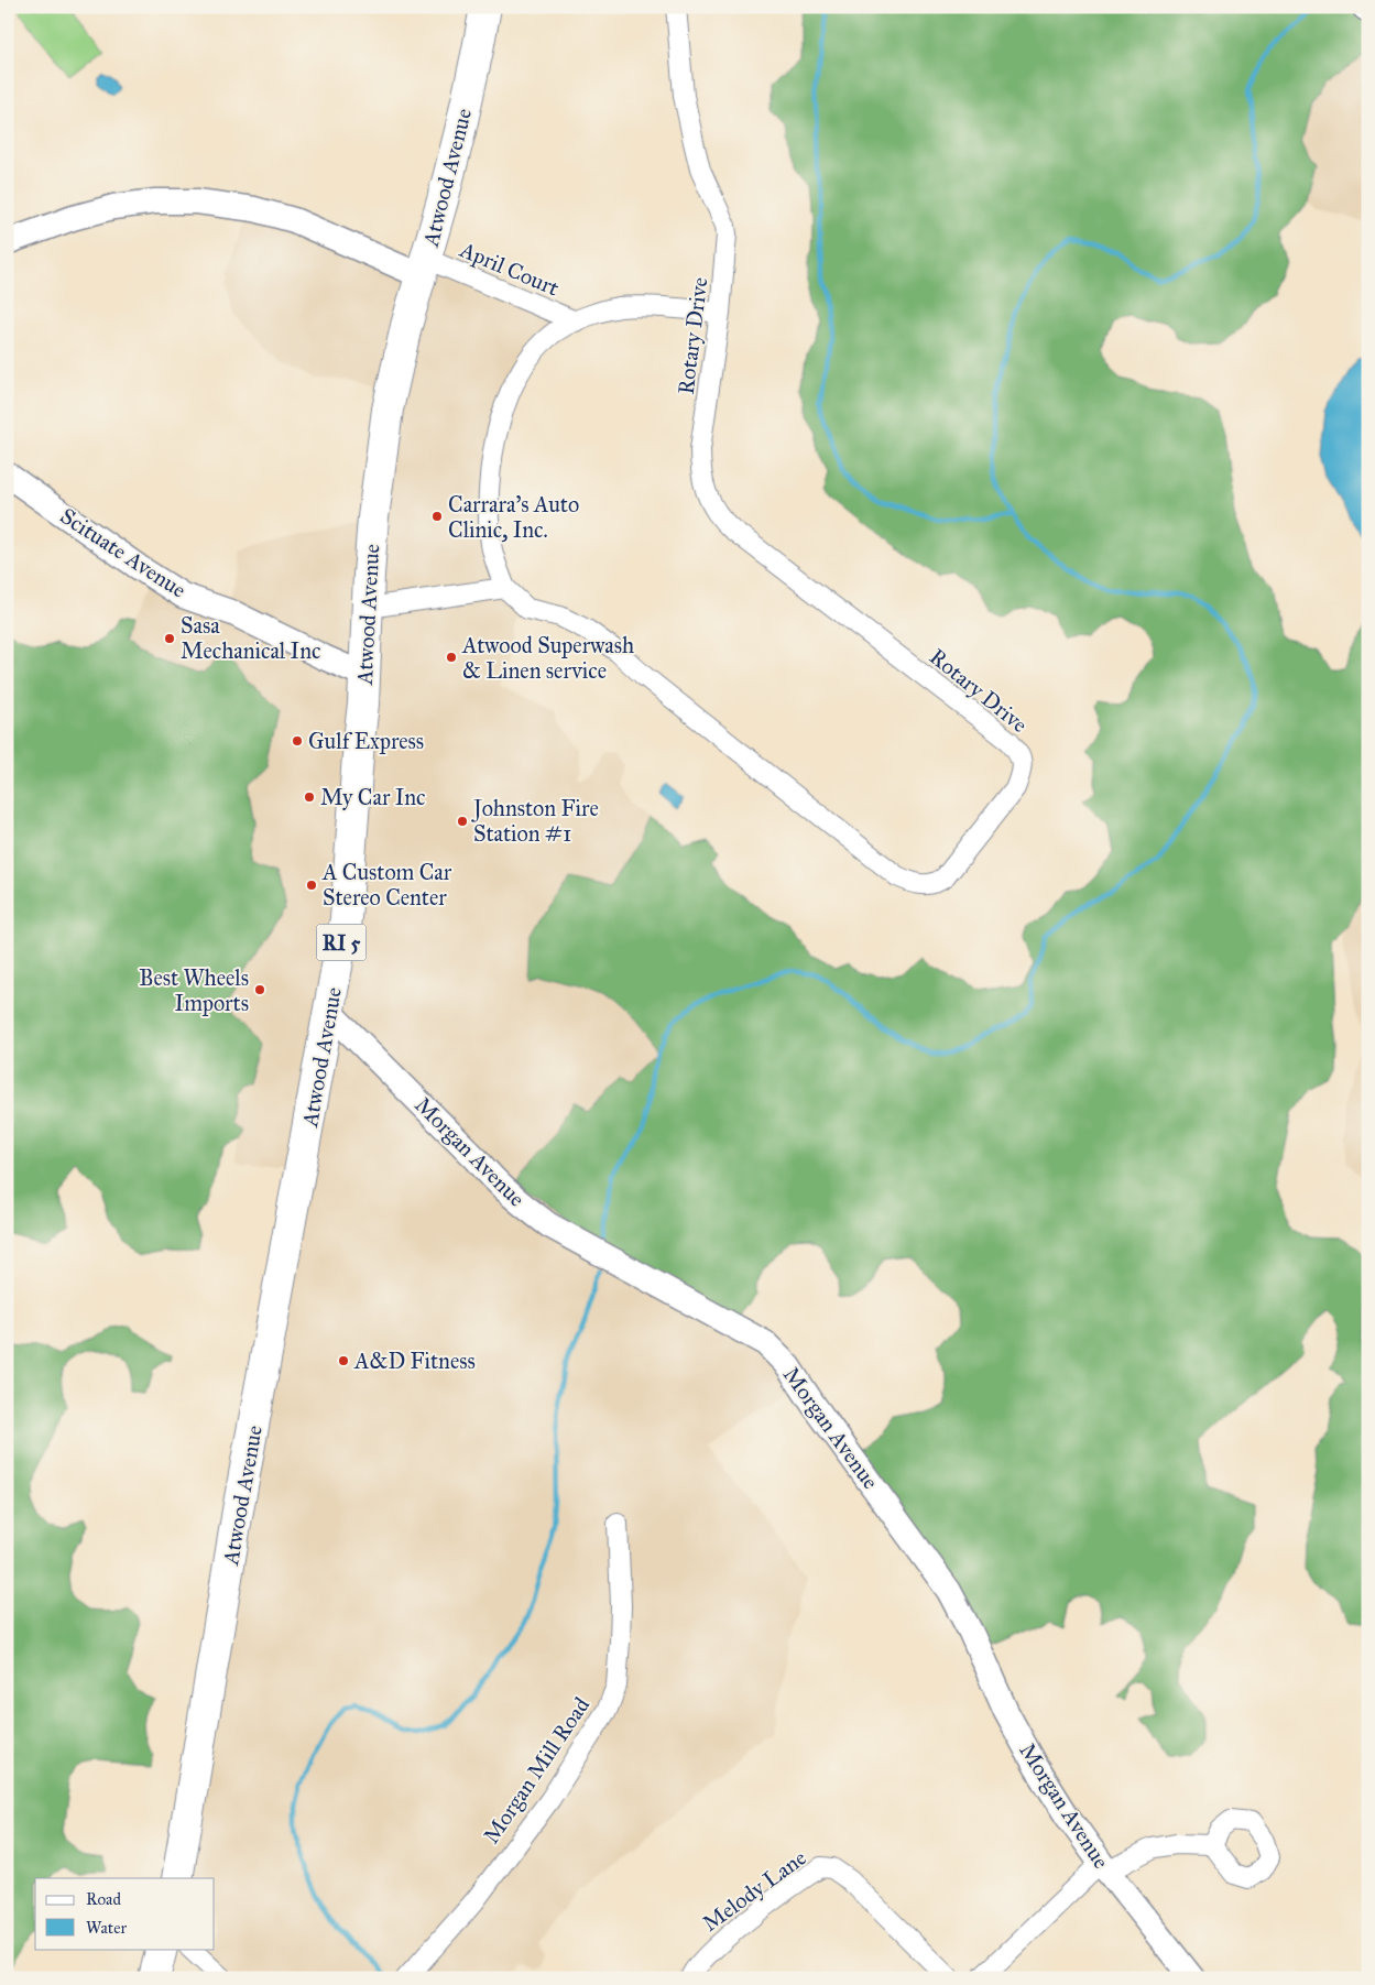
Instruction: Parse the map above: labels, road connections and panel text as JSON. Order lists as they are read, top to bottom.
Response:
{
  "streets": {
    "main road": ["Atwood Avenue", "RI 5"],
    "street": [
      "April Court",
      "Rotary Drive",
      "Scituate Avenue",
      "Morgan Avenue",
      "Morgan Mill Road",
      "Melody Lane"
    ]
  },
  "crossings": [
    ["Atwood Avenue", "April Court"],
    ["Atwood Avenue", "Scituate Avenue"],
    ["Atwood Avenue", "Morgan Avenue"]
  ],
  "places": [
    "Carrara's Auto Clinic, Inc.",
    "Sasa Mechanical Inc",
    "Atwood Superwash & Linen service",
    "Gulf Express",
    "My Car Inc",
    "Johnston Fire Station #1",
    "A Custom Car Stereo Center",
    "Best Wheels Imports",
    "A&D Fitness"
  ],
  "legend": ["Road", "Water"]
}
